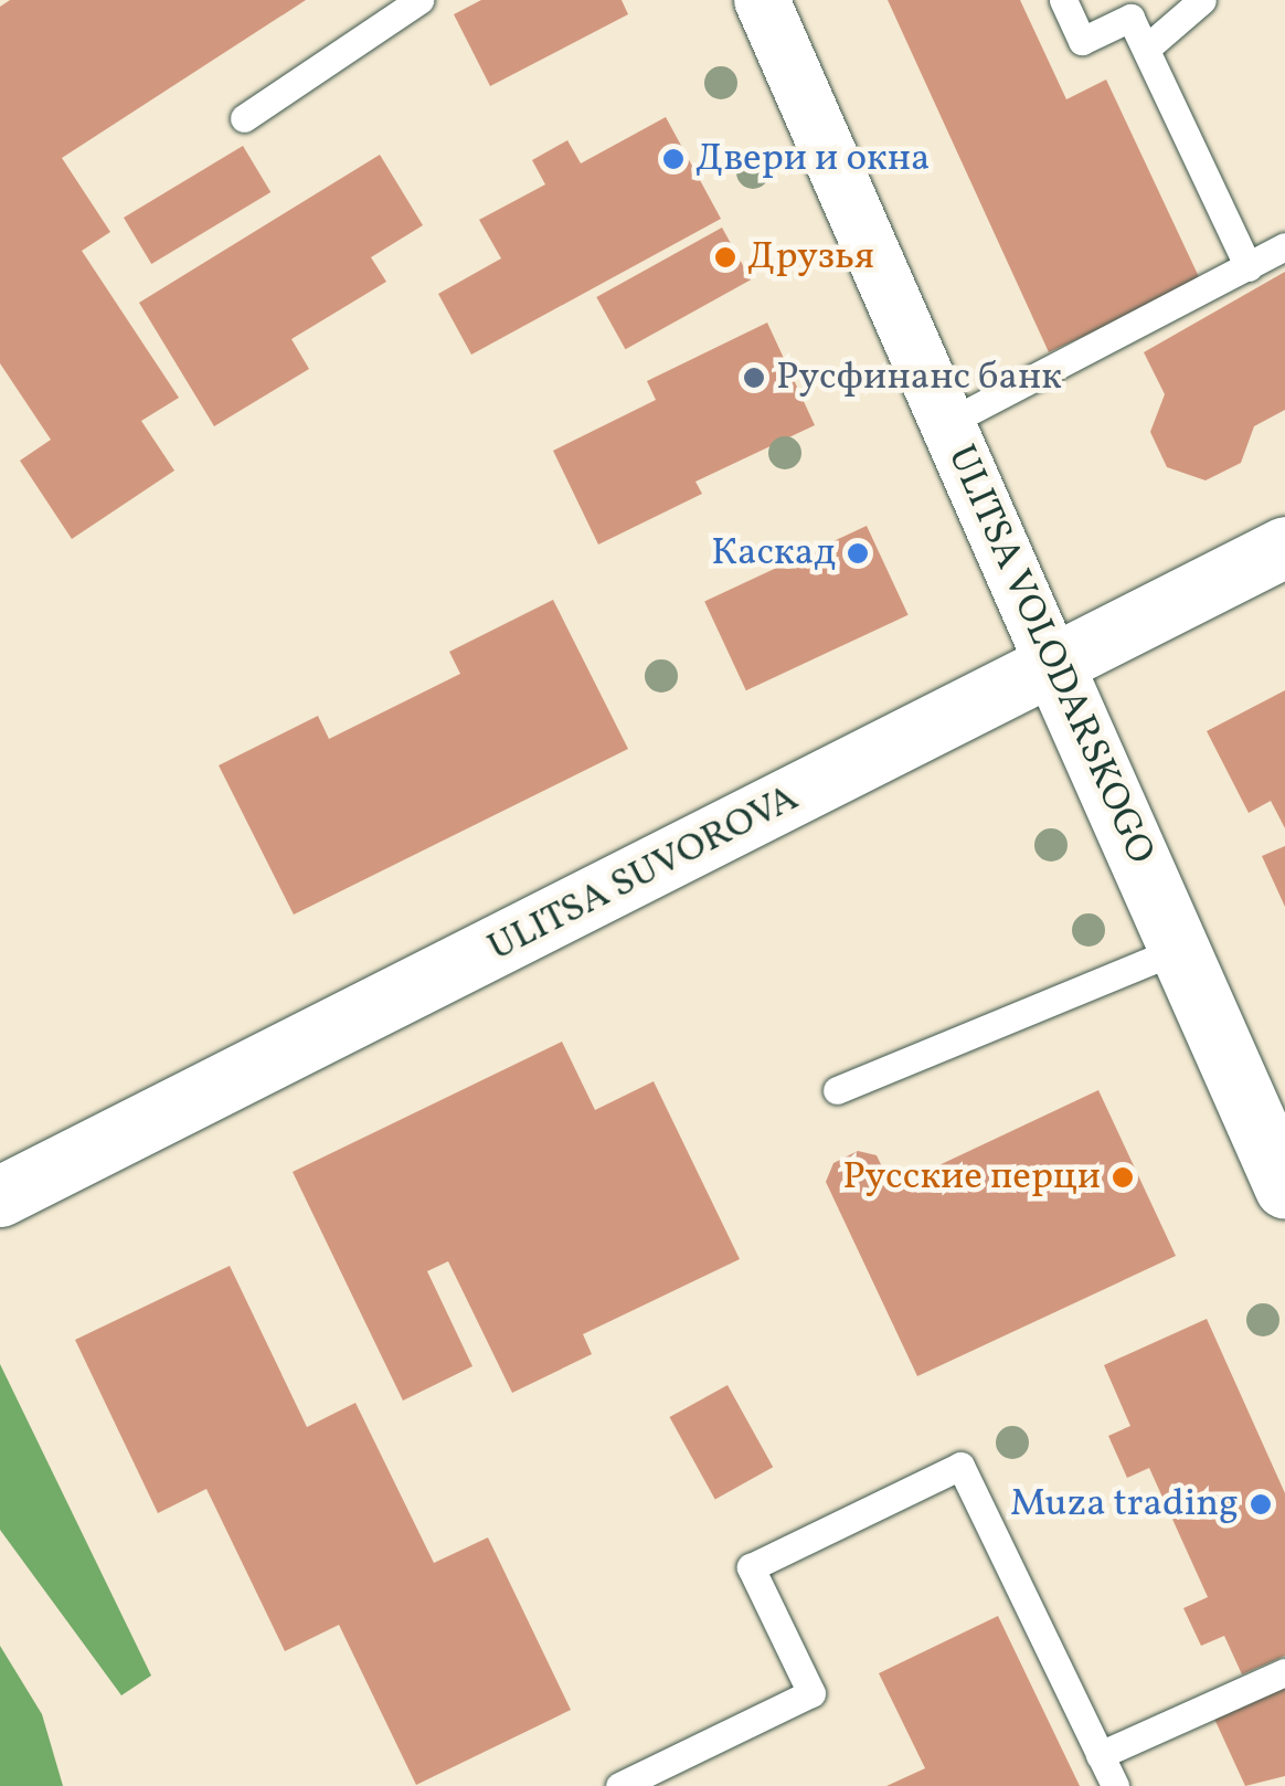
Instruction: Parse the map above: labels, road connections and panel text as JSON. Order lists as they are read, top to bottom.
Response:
{
  "streets": {
    "main road": ["ULITSA VOLODARSKOGO", "ULITSA SUVOROVA"]
  },
  "crossings": [
    ["ULITSA VOLODARSKOGO", "ULITSA SUVOROVA"]
  ],
  "places": [
    "Двери и окна",
    "Друзья",
    "Русфинанс банк",
    "Каскад",
    "Русские перци",
    "Muza trading"
  ]
}
